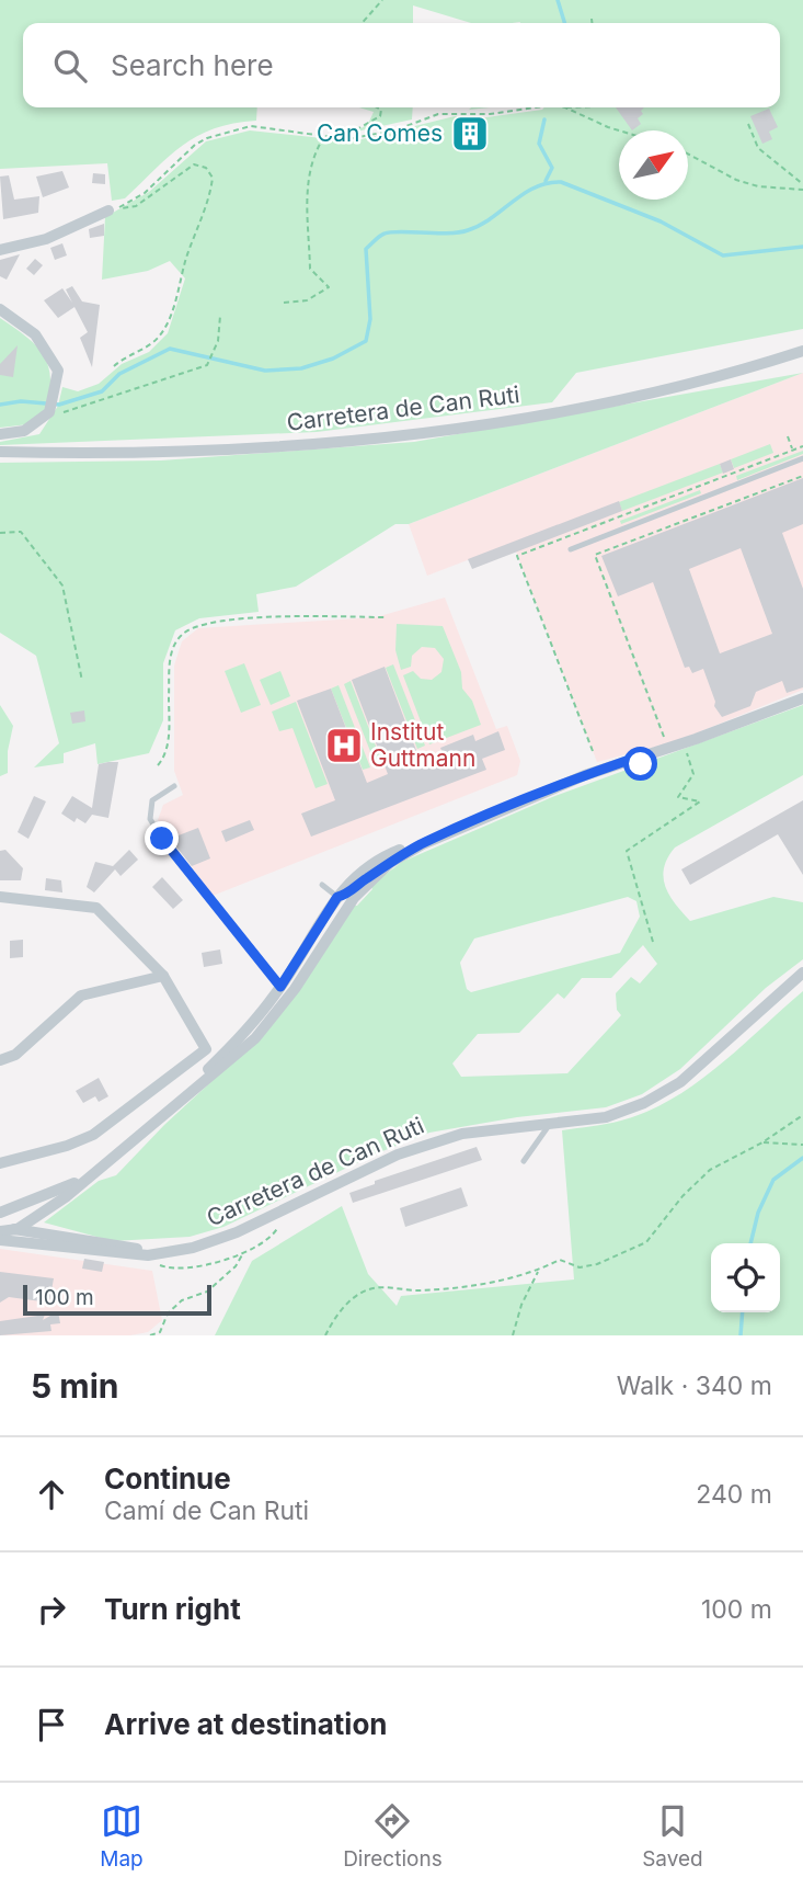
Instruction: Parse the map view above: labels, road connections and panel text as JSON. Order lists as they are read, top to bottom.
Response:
{
  "streets": {
    "street": ["Carretera de Can Ruti"]
  },
  "places": {
    "building": ["Can Comes"],
    "hospital": ["Institut Guttmann"]
  },
  "scale_bar": "100 m",
  "north": "top right",
  "page": {
    "search": "Search here",
    "scale": "100 m",
    "heading": ["5 min", "Walk · 340 m"],
    "list": [
      ["Continue", "Camí de Can Ruti", "240 m"],
      ["Turn right", "100 m"],
      "Arrive at destination"
    ],
    "nav": ["Map", "Directions", "Saved"]
  }
}
